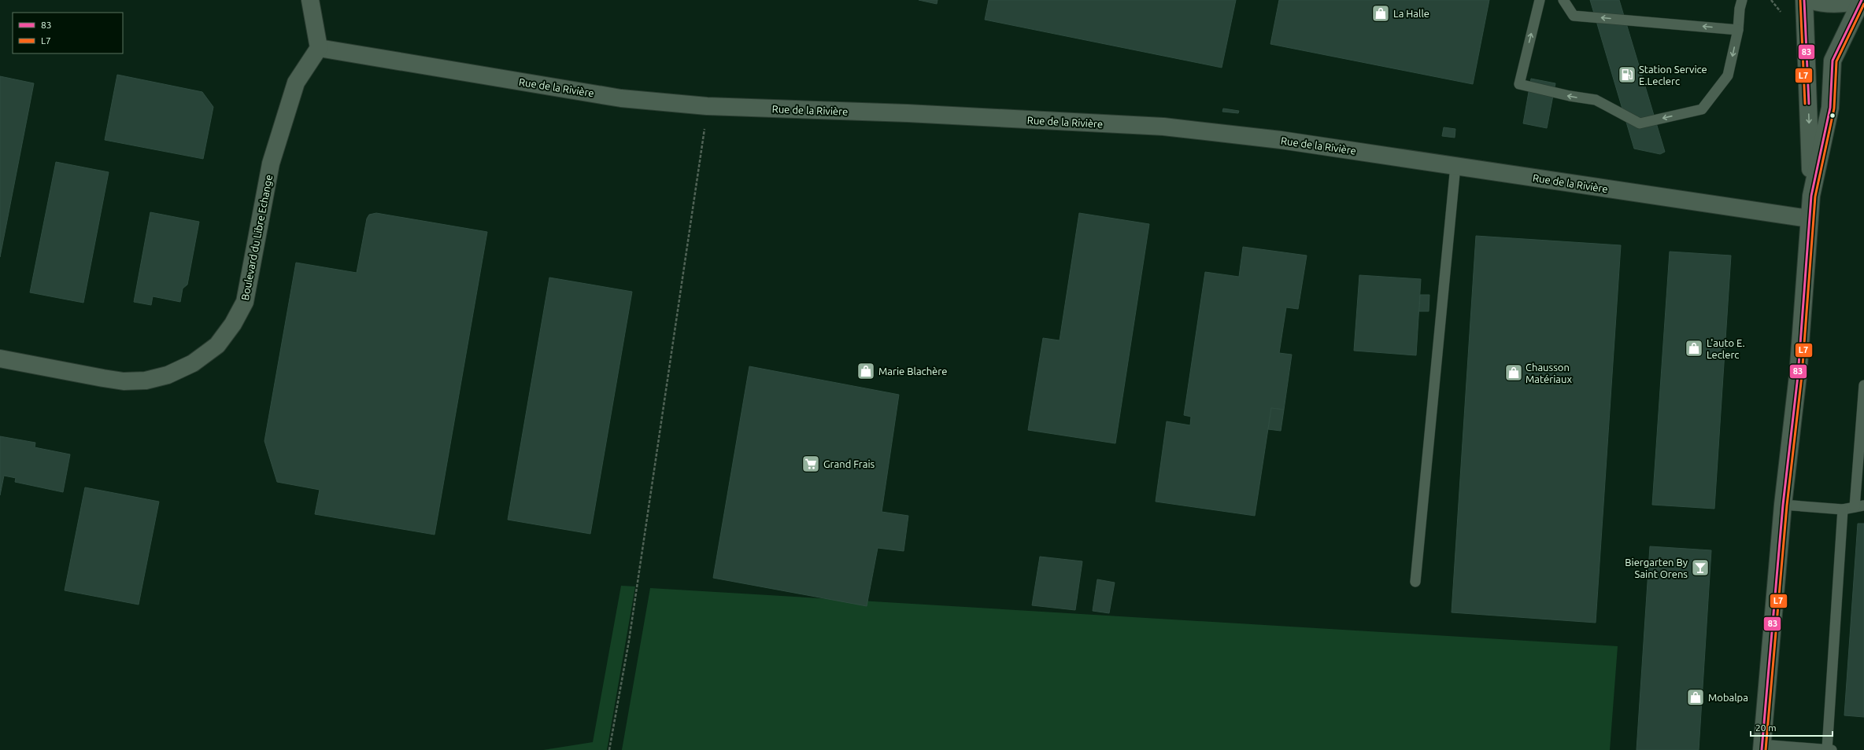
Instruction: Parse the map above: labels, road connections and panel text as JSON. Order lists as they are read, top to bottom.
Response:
{
  "streets": {
    "street": ["Rue de la Rivière", "Boulevard du Libre Echange"]
  },
  "crossings": [
    ["Rue de la Rivière", "Boulevard du Libre Echange"]
  ],
  "places": {
    "shop": [
      "La Halle",
      "L'auto E. Leclerc",
      "Marie Blachère",
      "Chausson Matériaux",
      "Mobalpa"
    ],
    "fuel station": ["Station Service E.Leclerc"],
    "supermarket": ["Grand Frais"],
    "bar": ["Biergarten By Saint Orens"]
  },
  "lines": ["transit line 83", "transit line L7"],
  "legend": ["83", "L7"],
  "scale_bar": "20 m"
}
